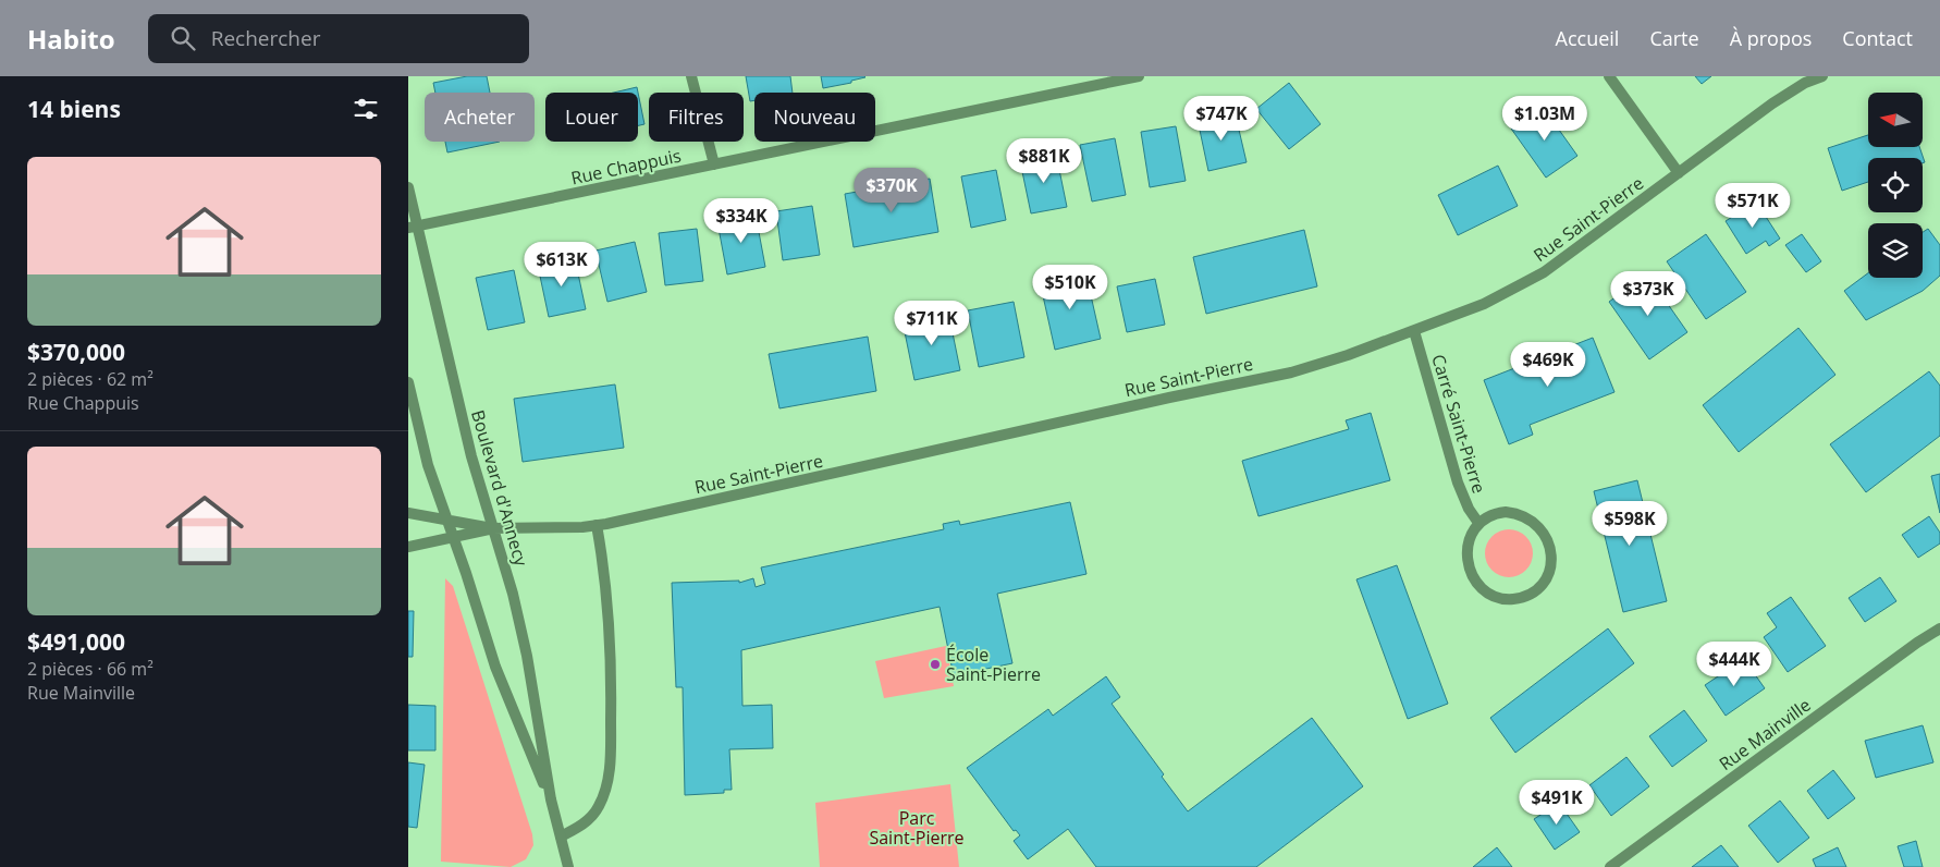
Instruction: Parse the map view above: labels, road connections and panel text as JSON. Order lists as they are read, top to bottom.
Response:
{
  "streets": {
    "street": [
      "Rue Chappuis",
      "Rue Saint-Pierre",
      "Carré Saint-Pierre",
      "Boulevard d'Annecy",
      "Rue Mainville"
    ]
  },
  "crossings": [
    ["Rue Chappuis", "Boulevard d'Annecy"],
    ["Rue Saint-Pierre", "Carré Saint-Pierre"],
    ["Rue Saint-Pierre", "Boulevard d'Annecy"]
  ],
  "parks": ["Parc Saint-Pierre"],
  "places": ["École Saint-Pierre"],
  "north": "left",
  "page": {
    "header": "Habito",
    "search": "Rechercher",
    "nav": [
      "Accueil",
      "Carte",
      "À propos",
      "Contact"
    ],
    "heading": "14 biens",
    "chip": [
      "Acheter",
      "Louer",
      "Filtres",
      "Nouveau"
    ],
    "price": [
      "$747K",
      "$1.03M",
      "$881K",
      "$370K",
      "$571K",
      "$334K",
      "$613K",
      "$510K",
      "$373K",
      "$711K",
      "$469K",
      "$598K",
      "$444K",
      "$491K"
    ],
    "list": [
      {
        "name": "$370,000",
        "note": "2 pièces · 62 m² · Rue Chappuis"
      },
      {
        "name": "$491,000",
        "note": "2 pièces · 66 m² · Rue Mainville"
      }
    ]
  }
}
